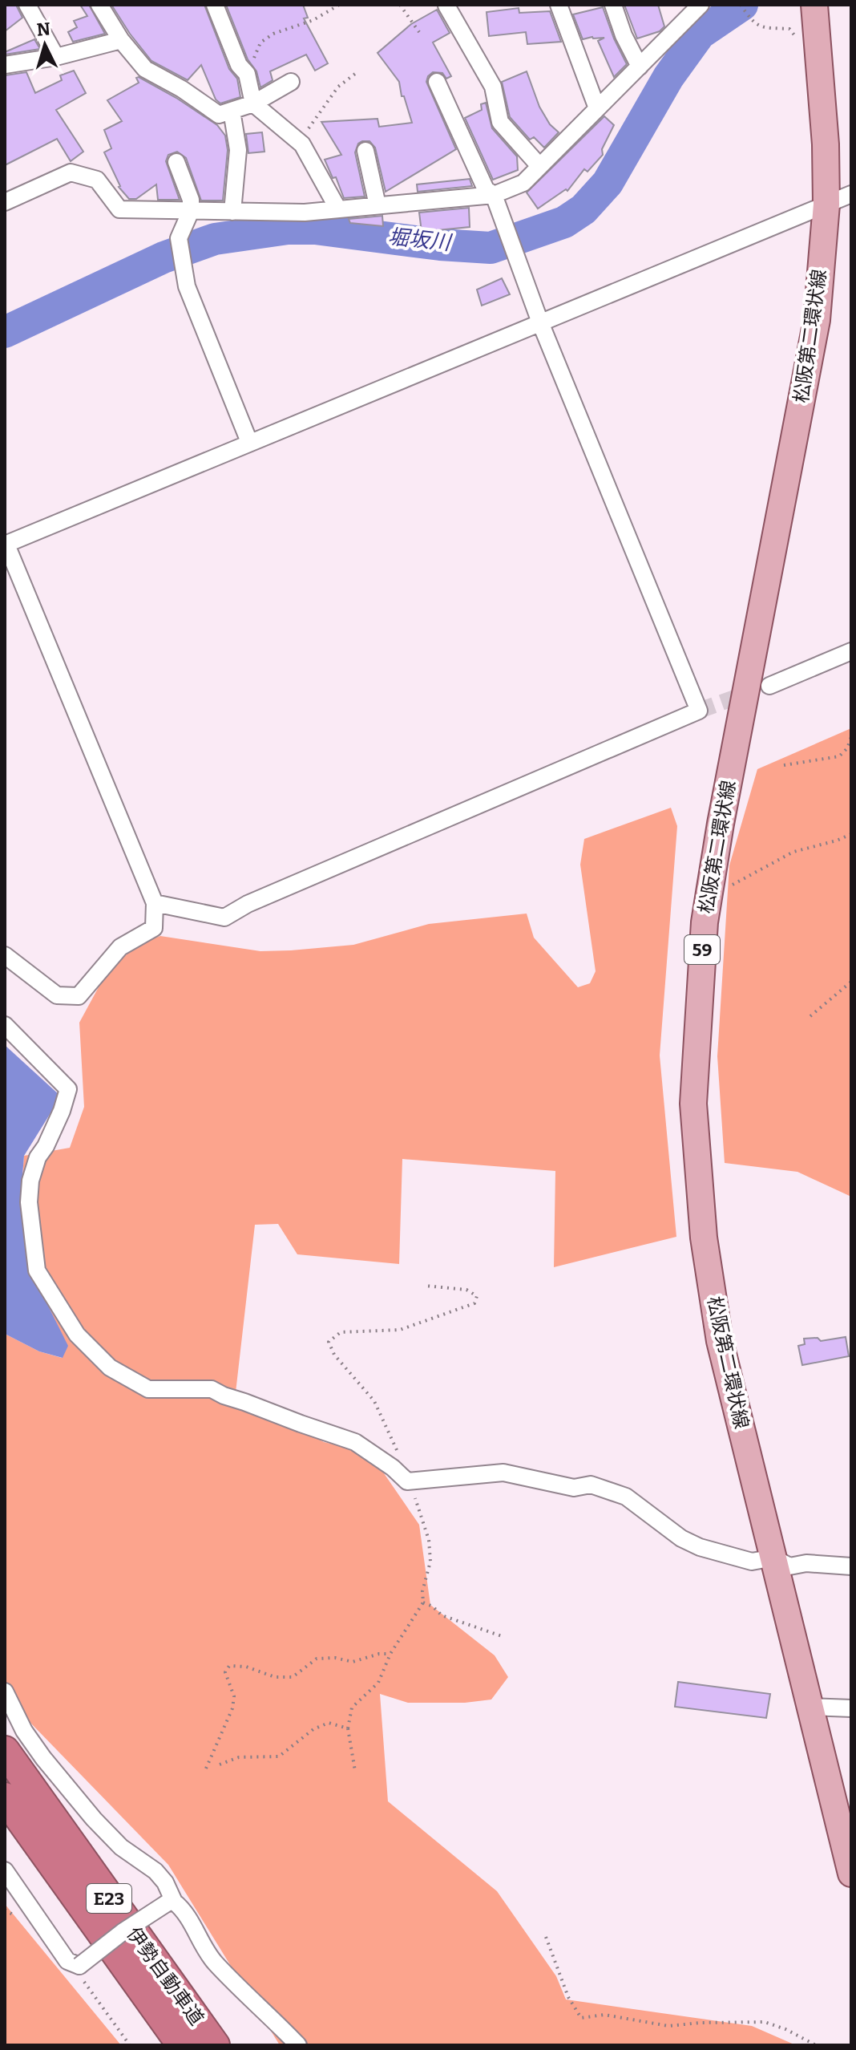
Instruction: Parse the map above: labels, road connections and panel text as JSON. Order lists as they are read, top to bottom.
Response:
{
  "streets": {
    "highway": ["E23", "伊勢自動車道"],
    "main road": ["松阪第二環状線", "59"]
  },
  "water": ["堀坂川"],
  "north": "top"
}
